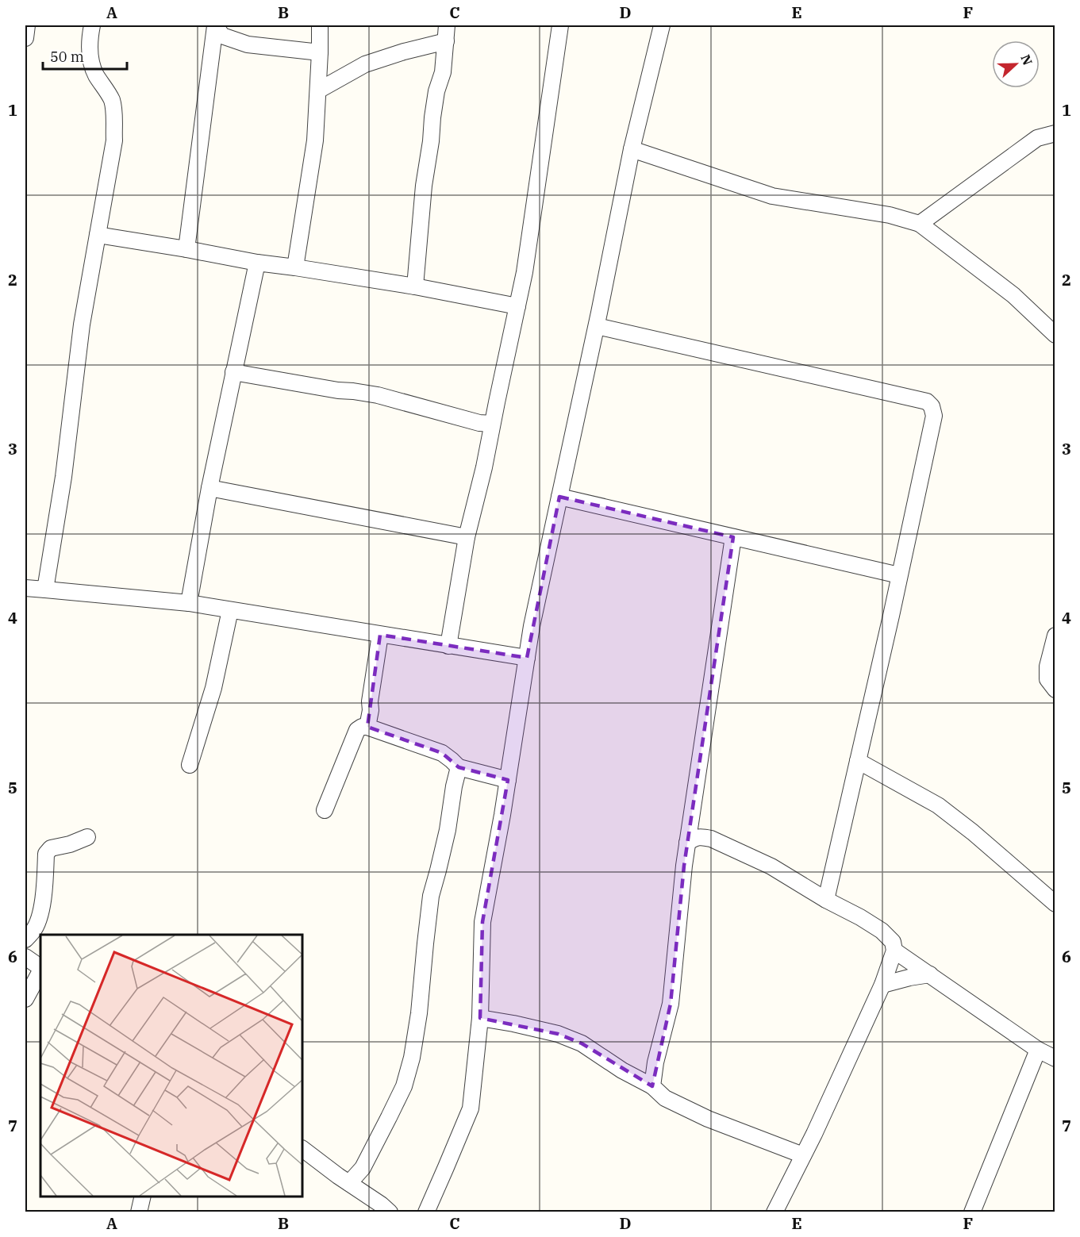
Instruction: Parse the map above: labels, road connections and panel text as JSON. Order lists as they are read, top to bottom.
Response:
{
  "scale_bar": "50 m",
  "north": "right",
  "grid": {
    "columns": [
      "A",
      "B",
      "C",
      "D",
      "E",
      "F"
    ],
    "rows": [
      "1",
      "2",
      "3",
      "4",
      "5",
      "6",
      "7"
    ]
  }
}
